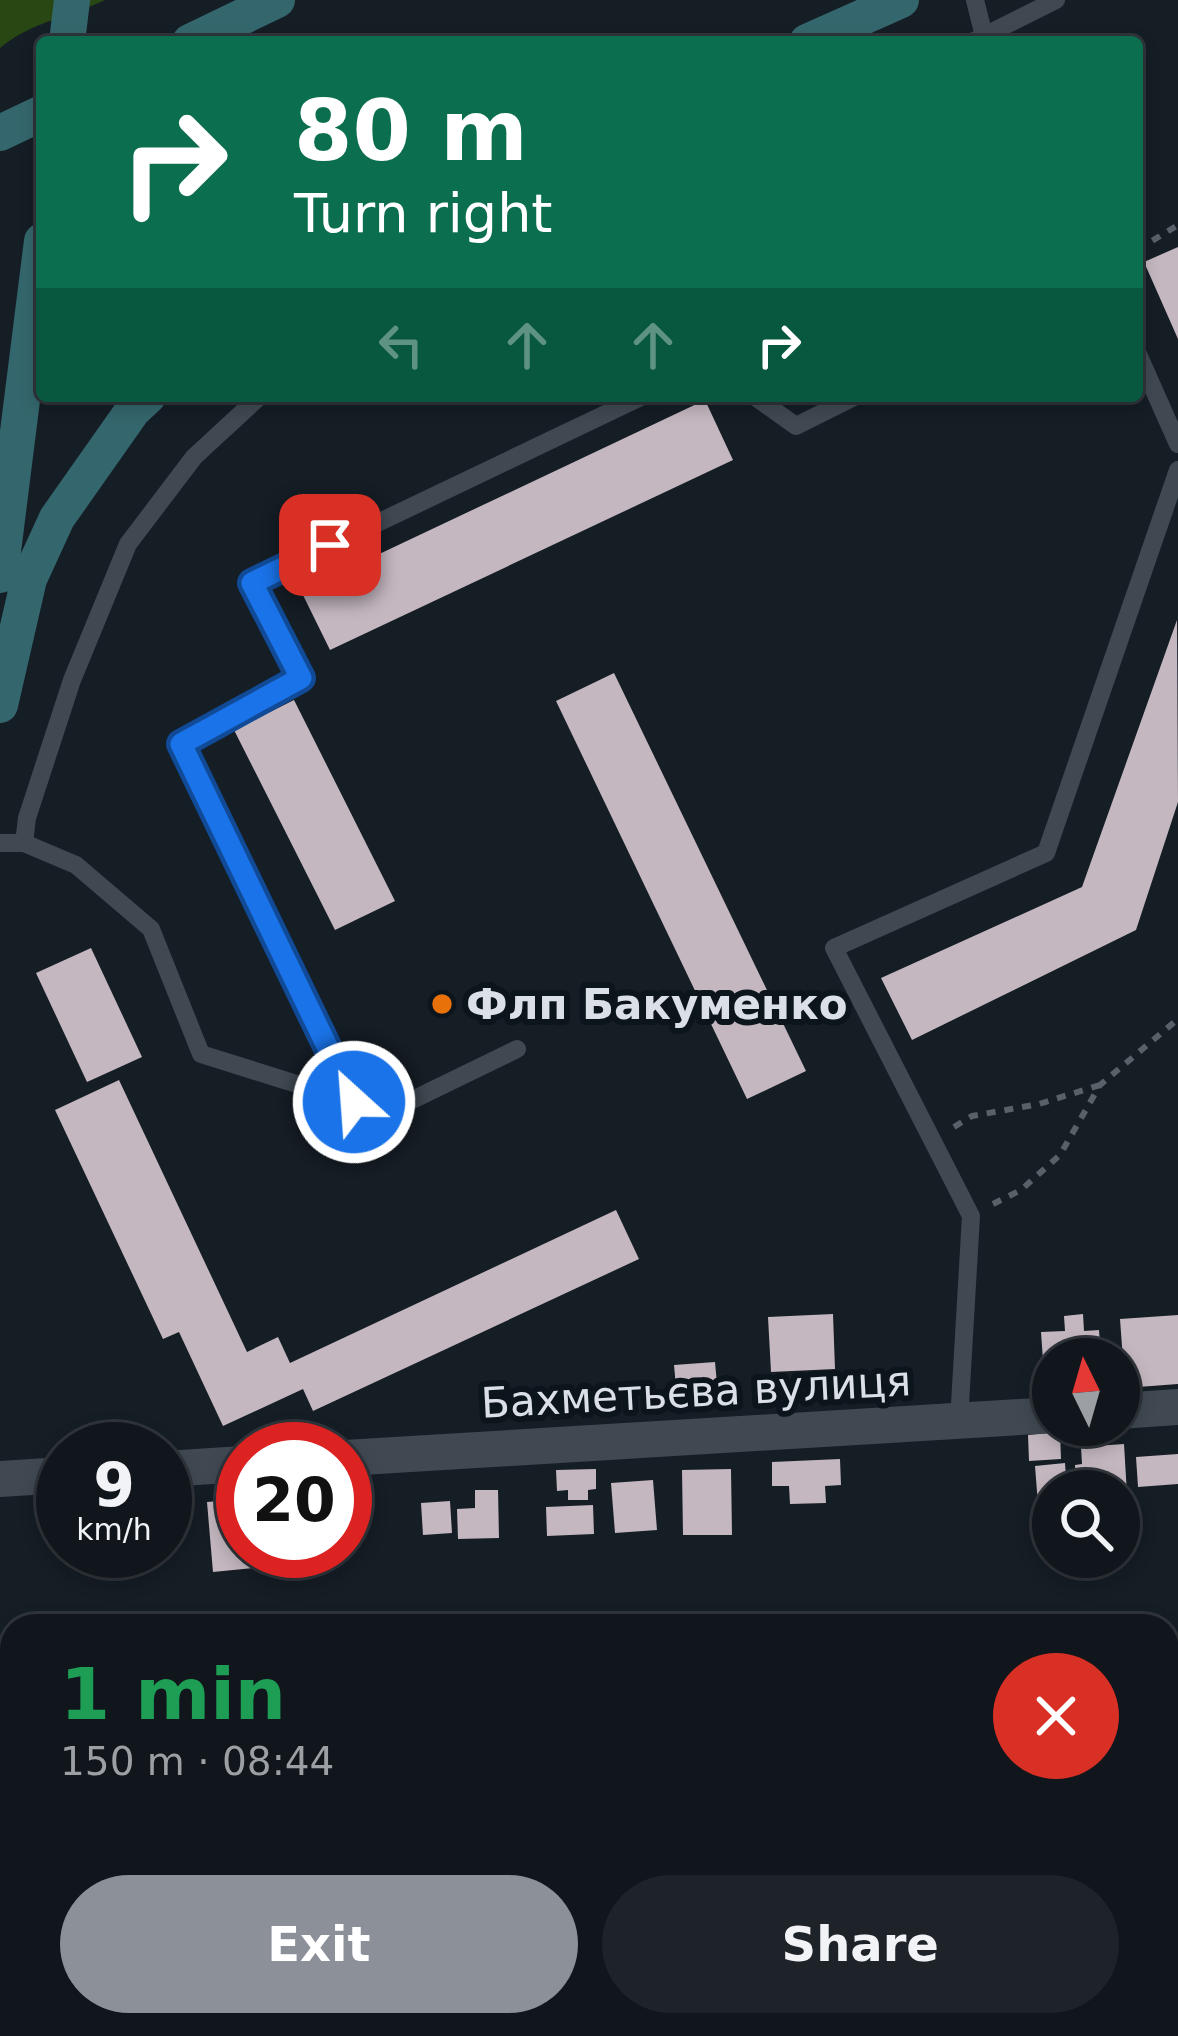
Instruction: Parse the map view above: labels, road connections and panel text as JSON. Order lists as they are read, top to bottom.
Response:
{
  "streets": {
    "street": ["Бахметьєва вулиця"]
  },
  "places": ["Флп Бакуменко"],
  "north": "top",
  "page": {
    "turn": ["80 m", "Turn right"],
    "speed": "9 km/h",
    "limit": "20",
    "heading": ["1 min", "150 m · 08:44"],
    "buttons": ["Exit", "Share"]
  }
}
